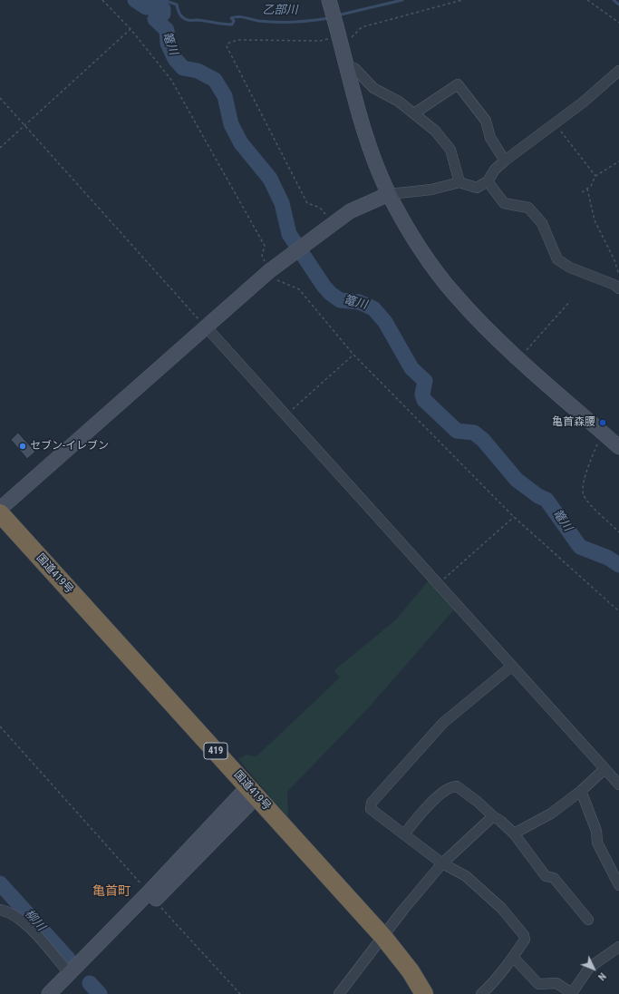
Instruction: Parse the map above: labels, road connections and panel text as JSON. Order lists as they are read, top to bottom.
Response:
{
  "streets": {
    "highway": ["国道419号", "419"]
  },
  "districts": ["亀首町"],
  "water": ["乙部川", "篭川", "柳川"],
  "places": ["亀首森腰", "セブン-イレブン"],
  "north": "bottom right"
}
